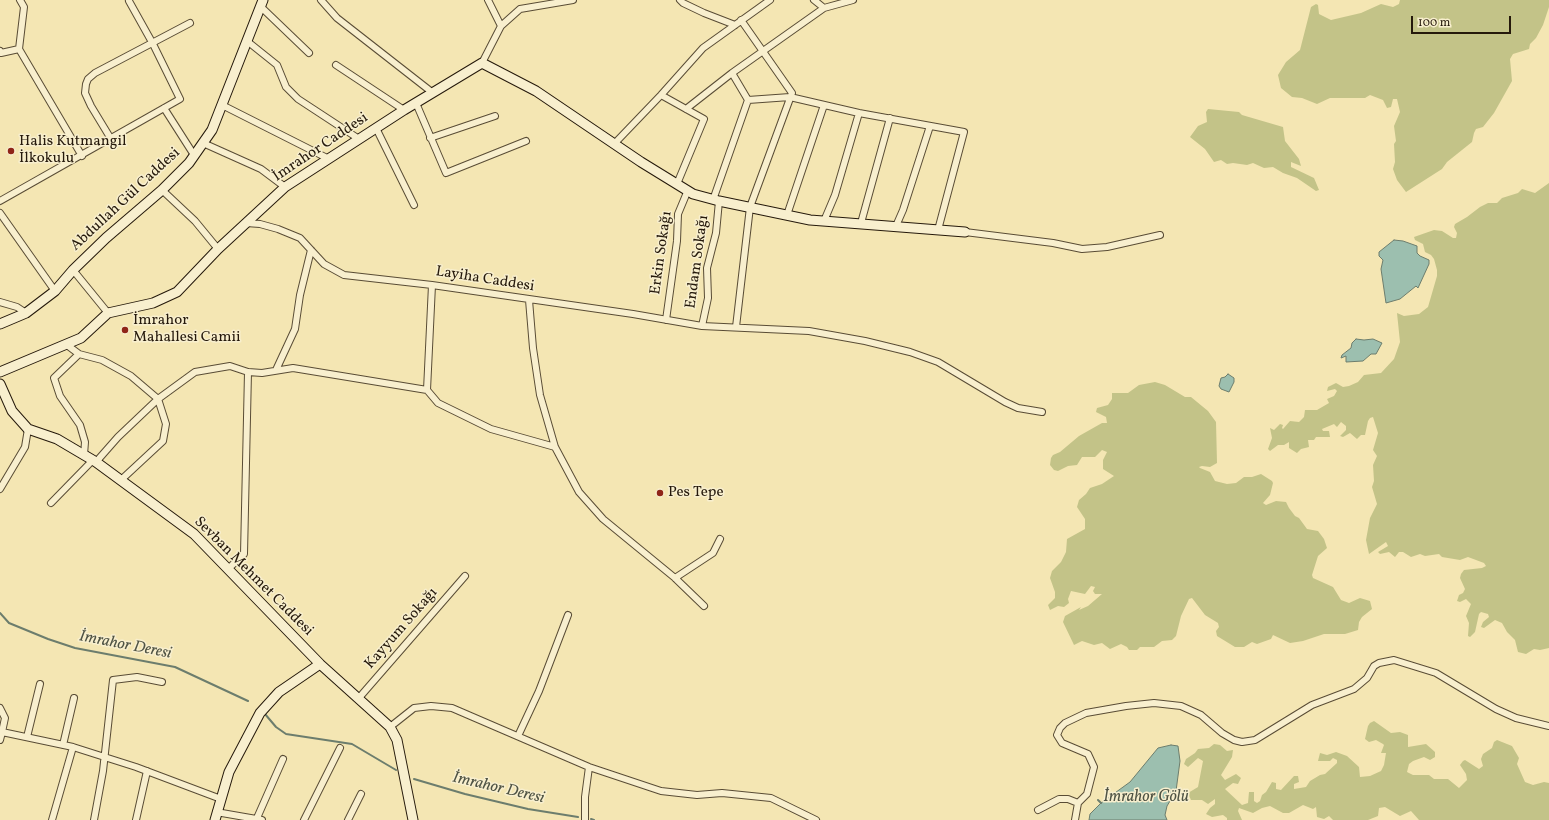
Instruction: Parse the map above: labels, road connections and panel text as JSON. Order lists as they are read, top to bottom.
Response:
{
  "streets": {
    "street": [
      "İmrahor Caddesi",
      "Abdullah Gül Caddesi",
      "Erkin Sokağı",
      "Endam Sokağı",
      "Layiha Caddesi",
      "Sevban Mehmet Caddesi",
      "Kayyum Sokağı"
    ]
  },
  "crossings": [
    ["İmrahor Caddesi", "Layiha Caddesi"],
    ["Erkin Sokağı", "Layiha Caddesi"],
    ["Endam Sokağı", "Layiha Caddesi"],
    ["Sevban Mehmet Caddesi", "Kayyum Sokağı"]
  ],
  "water": ["İmrahor Deresi", "İmrahor Gölü"],
  "places": ["Halis Kutmangil İlkokulu", "İmrahor Mahallesi Camii", "Pes Tepe"],
  "scale_bar": "100 m"
}
